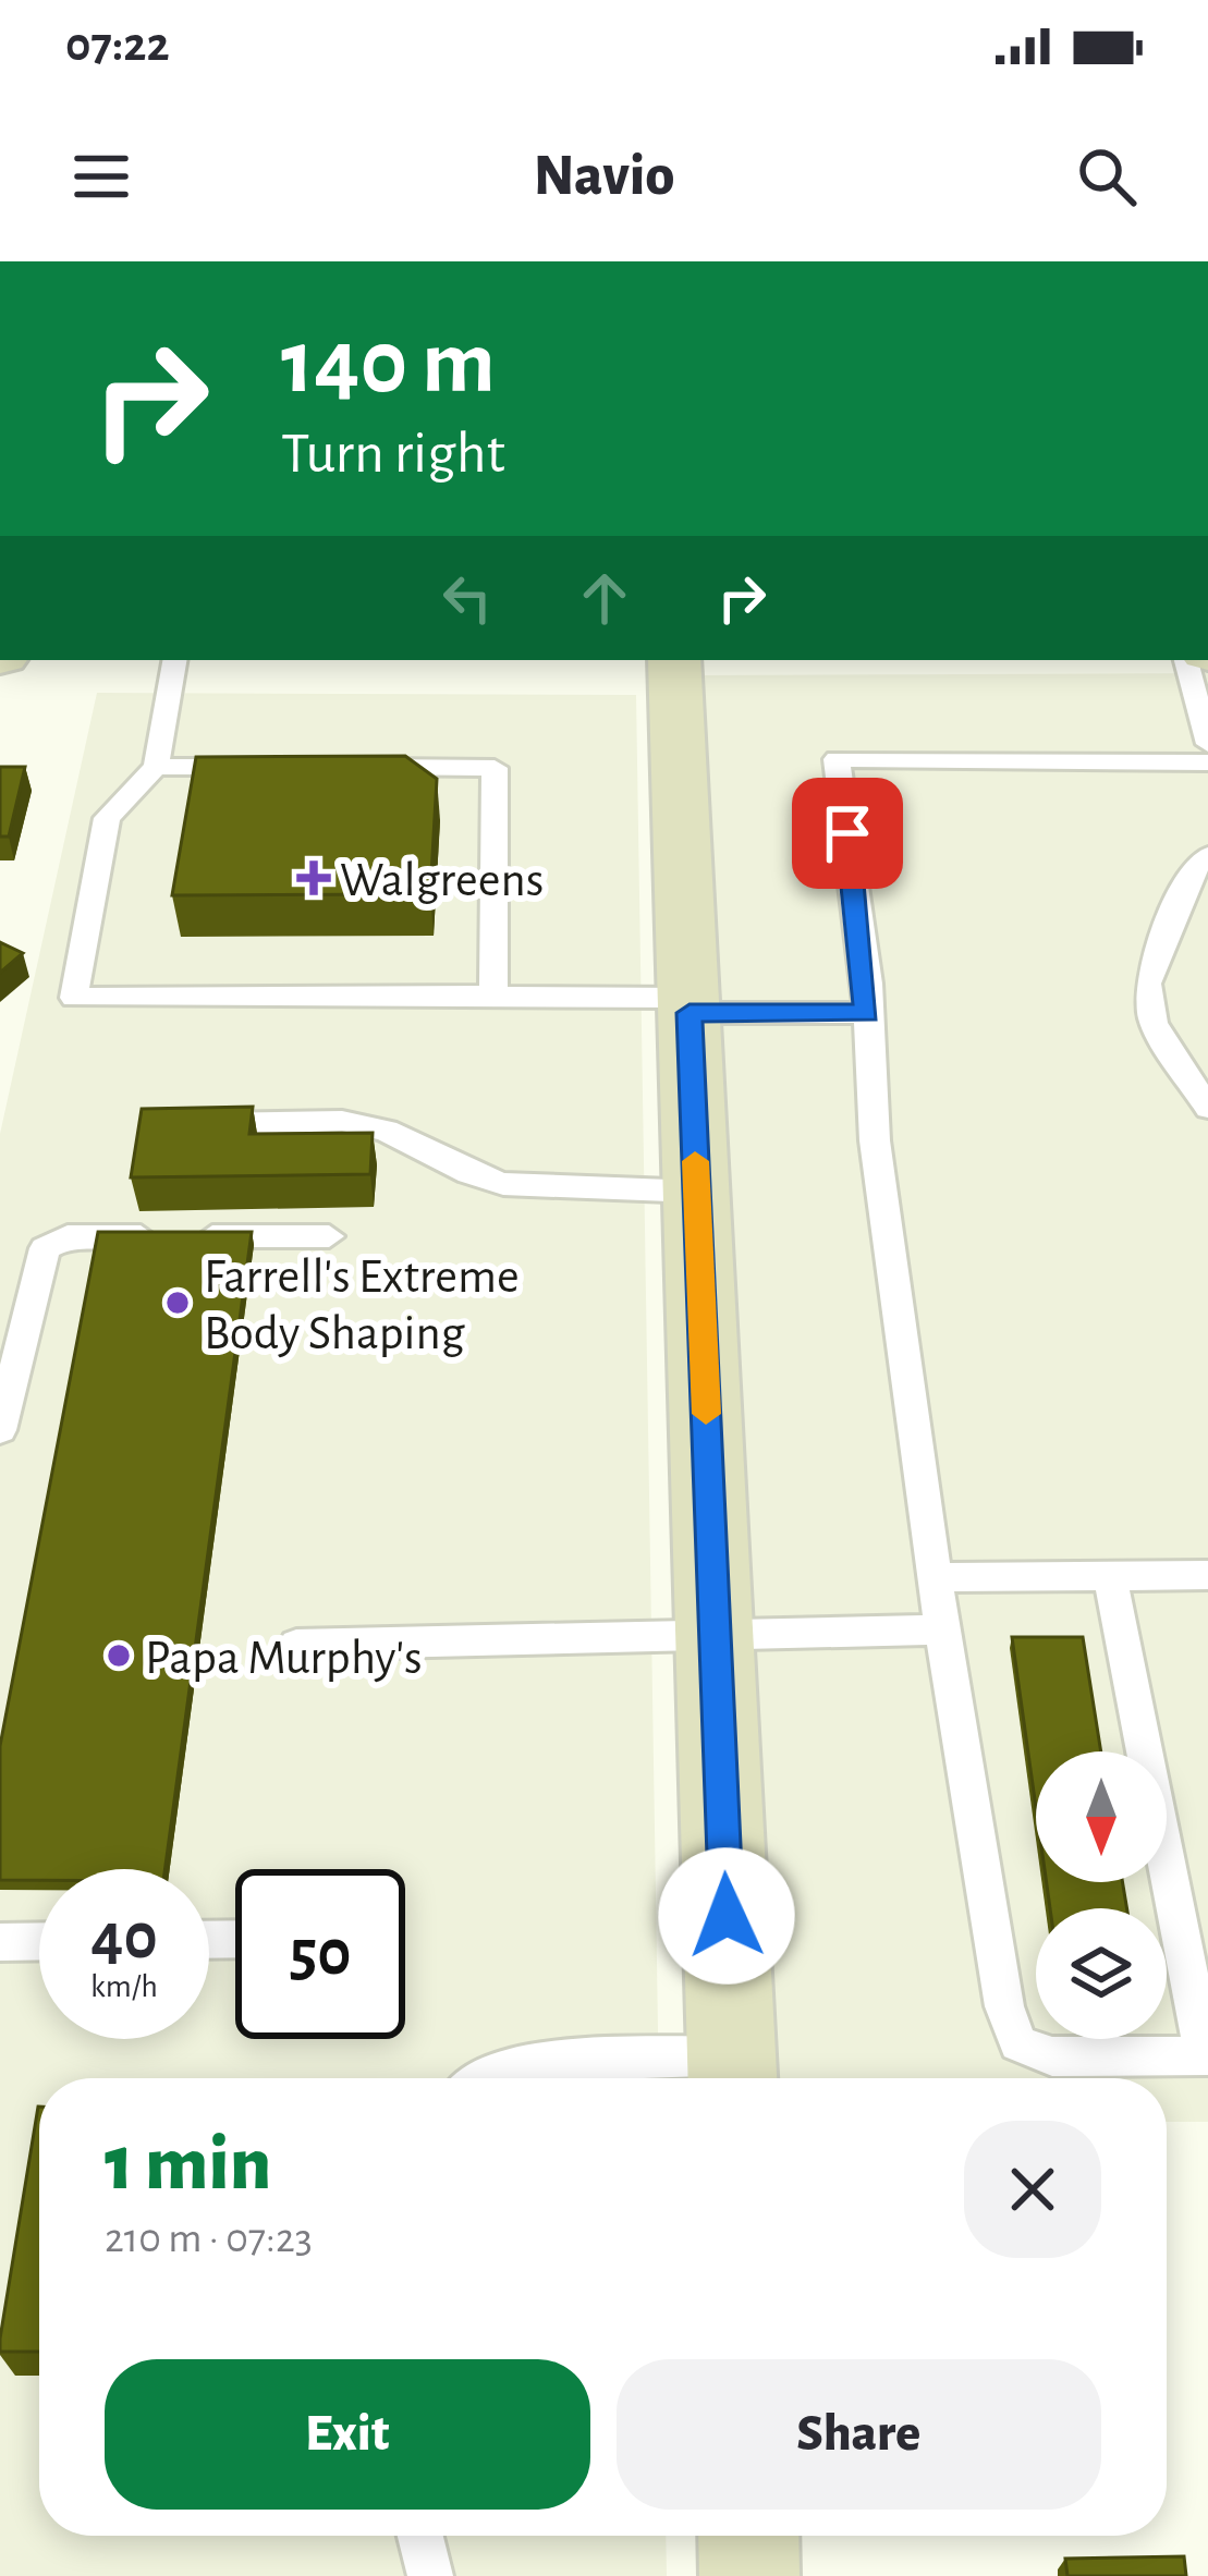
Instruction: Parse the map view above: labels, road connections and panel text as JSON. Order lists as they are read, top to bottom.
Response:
{
  "places": {
    "health": ["Walgreens"],
    "other": ["Farrell's Extreme Body Shaping", "Papa Murphy's"]
  },
  "north": "bottom",
  "page": {
    "status": "07:22",
    "header": "Navio",
    "turn": ["140 m", "Turn right"],
    "speed": "40 km/h",
    "limit": "50",
    "heading": ["1 min", "210 m · 07:23"],
    "buttons": ["Exit", "Share"]
  }
}
